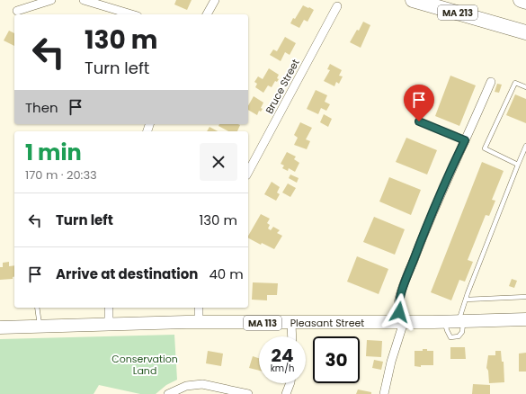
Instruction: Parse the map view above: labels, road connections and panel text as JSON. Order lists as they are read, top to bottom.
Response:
{
  "streets": {
    "highway": ["MA 213"],
    "main road": ["MA 113", "Pleasant Street"],
    "street": ["Bruce Street"]
  },
  "parks": ["Conservation Land"],
  "page": {
    "turn": ["130 m", "Turn left"],
    "then": "Then",
    "heading": ["1 min", "170 m · 20:33"],
    "list": [
      {
        "name": "Turn left",
        "value": "130 m"
      },
      {
        "name": "Arrive at destination",
        "value": "40 m"
      }
    ],
    "speed": "24 km/h",
    "limit": "30"
  }
}
